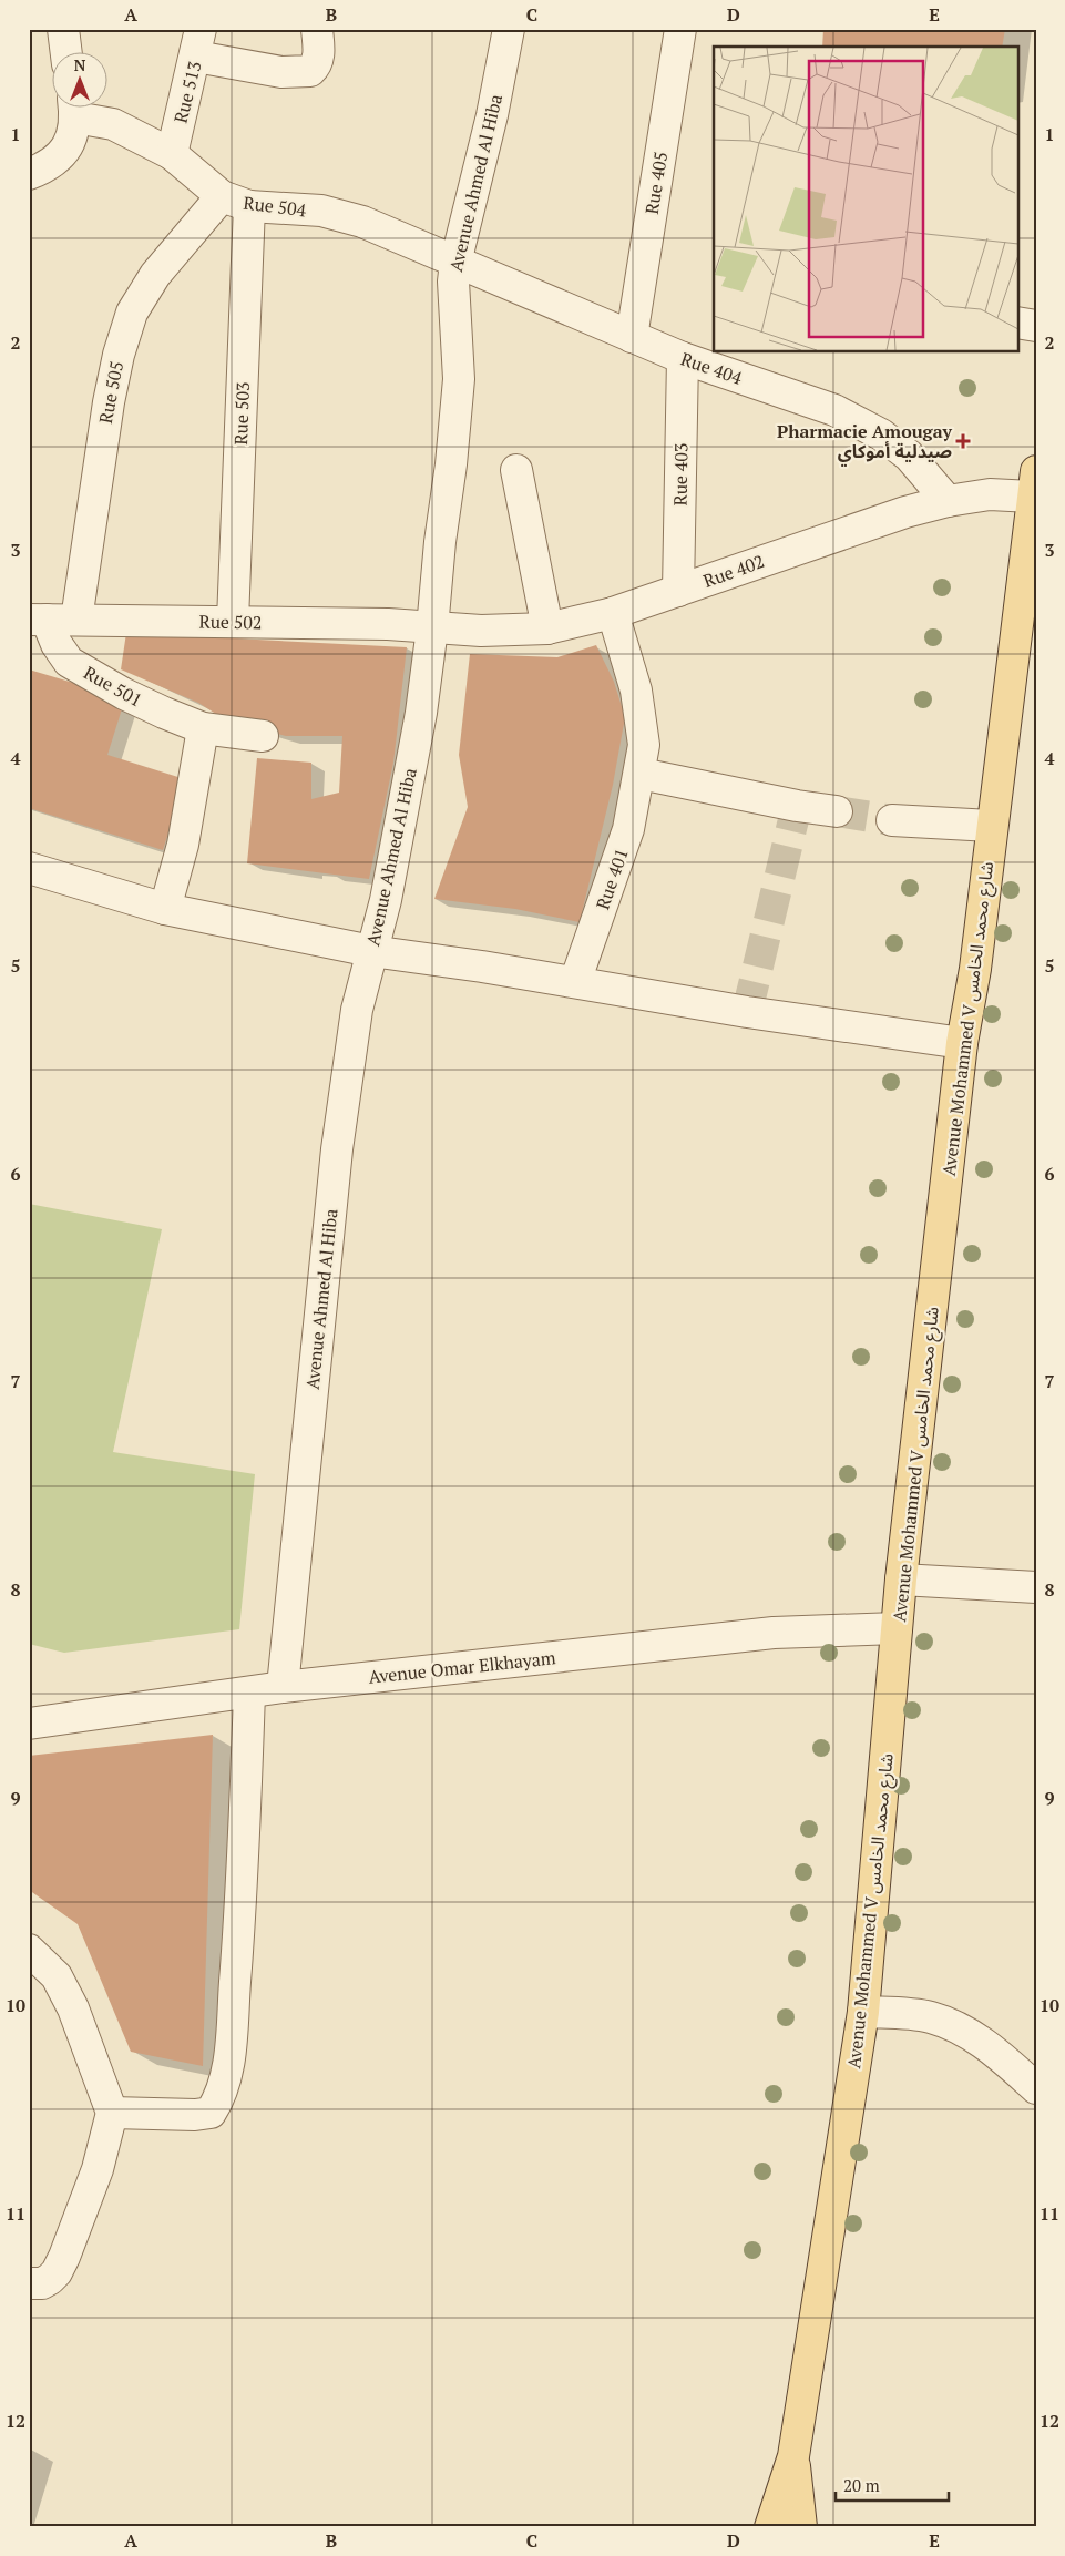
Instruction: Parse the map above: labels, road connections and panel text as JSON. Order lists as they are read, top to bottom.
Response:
{
  "streets": {
    "main road": ["Avenue Mohammed V شارع محمد الخامس"],
    "street": [
      "Rue 513",
      "Avenue Ahmed Al Hiba",
      "Rue 405",
      "Rue 504",
      "Rue 404",
      "Rue 505",
      "Rue 503",
      "Rue 403",
      "Rue 402",
      "Rue 502",
      "Rue 501",
      "Rue 401",
      "Avenue Omar Elkhayam"
    ]
  },
  "crossings": [
    ["Rue 513", "Rue 504"],
    ["Avenue Ahmed Al Hiba", "Rue 504"],
    ["Avenue Ahmed Al Hiba", "Rue 404"],
    ["Avenue Ahmed Al Hiba", "Rue 402"],
    ["Avenue Ahmed Al Hiba", "Rue 502"],
    ["Avenue Ahmed Al Hiba", "Avenue Omar Elkhayam"],
    ["Rue 405", "Rue 404"],
    ["Rue 504", "Rue 404"],
    ["Rue 504", "Rue 505"],
    ["Rue 504", "Rue 503"],
    ["Rue 404", "Rue 403"],
    ["Rue 404", "Rue 402"],
    ["Rue 505", "Rue 502"],
    ["Rue 503", "Rue 502"],
    ["Rue 403", "Rue 402"],
    ["Rue 402", "Rue 502"],
    ["Rue 402", "Rue 401"],
    ["Rue 402", "Avenue Mohammed V شارع محمد الخامس"],
    ["Rue 502", "Rue 501"],
    ["Avenue Mohammed V شارع محمد الخامس", "Avenue Omar Elkhayam"]
  ],
  "places": {
    "health": ["Pharmacie Amougay صيدلية أموكاي"]
  },
  "scale_bar": "20 m",
  "north": "top",
  "grid": {
    "columns": [
      "A",
      "B",
      "C",
      "D",
      "E"
    ],
    "rows": [
      "1",
      "2",
      "3",
      "4",
      "5",
      "6",
      "7",
      "8",
      "9",
      "10",
      "11",
      "12"
    ]
  }
}
